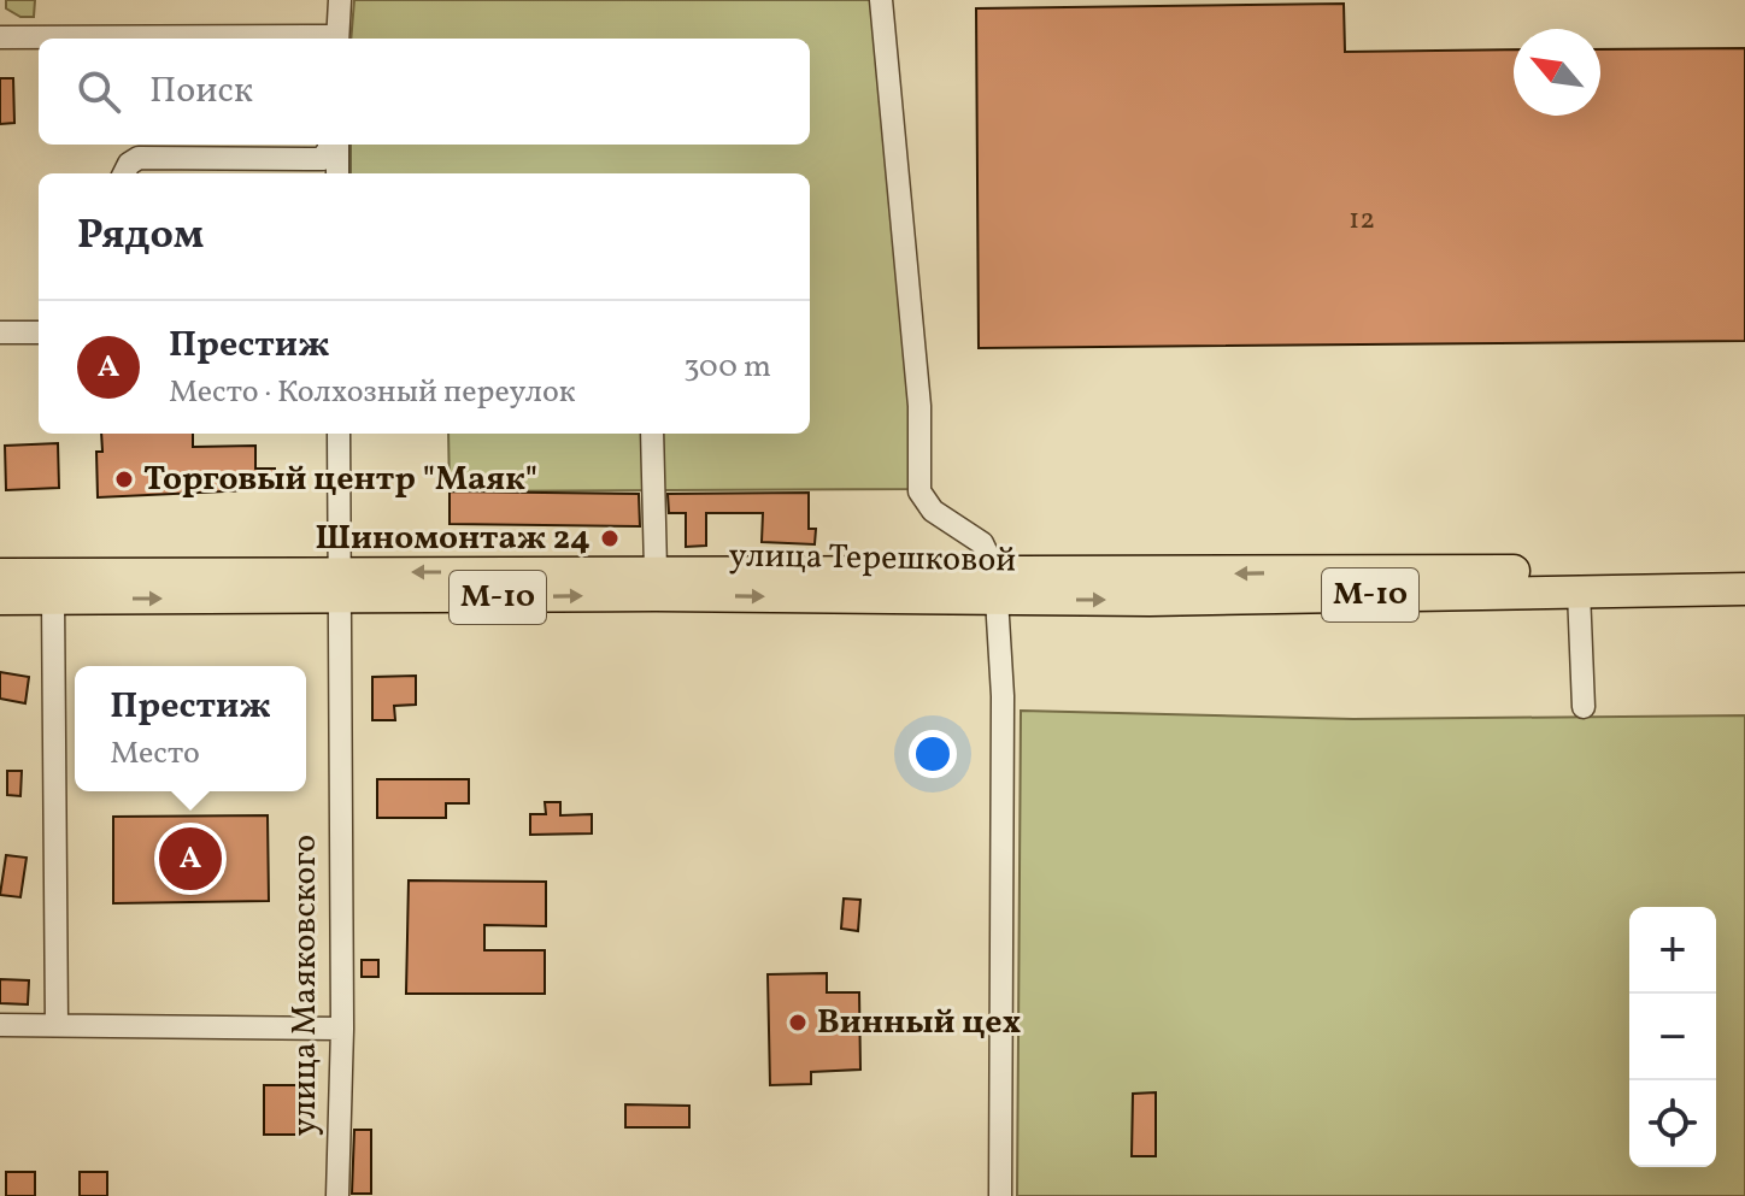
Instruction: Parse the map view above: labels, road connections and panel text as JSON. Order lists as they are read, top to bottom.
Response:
{
  "streets": {
    "highway": ["улица Терешковой", "М-10"],
    "street": ["улица Маяковского"]
  },
  "crossings": [
    ["улица Терешковой", "улица Маяковского"]
  ],
  "places": ["Торговый центр \"Маяк\"", "Шиномонтаж 24", "Винный цех"],
  "house_numbers": ["12"],
  "north": "top left",
  "page": {
    "search": "Поиск",
    "heading": "Рядом",
    "list": [
      {
        "mark": "A",
        "name": "Престиж",
        "note": "Место · Колхозный переулок",
        "value": "300 m"
      }
    ],
    "popup": ["Престиж", "Место"],
    "pins": "A",
    "map_buttons": ["+", "−"]
  }
}
